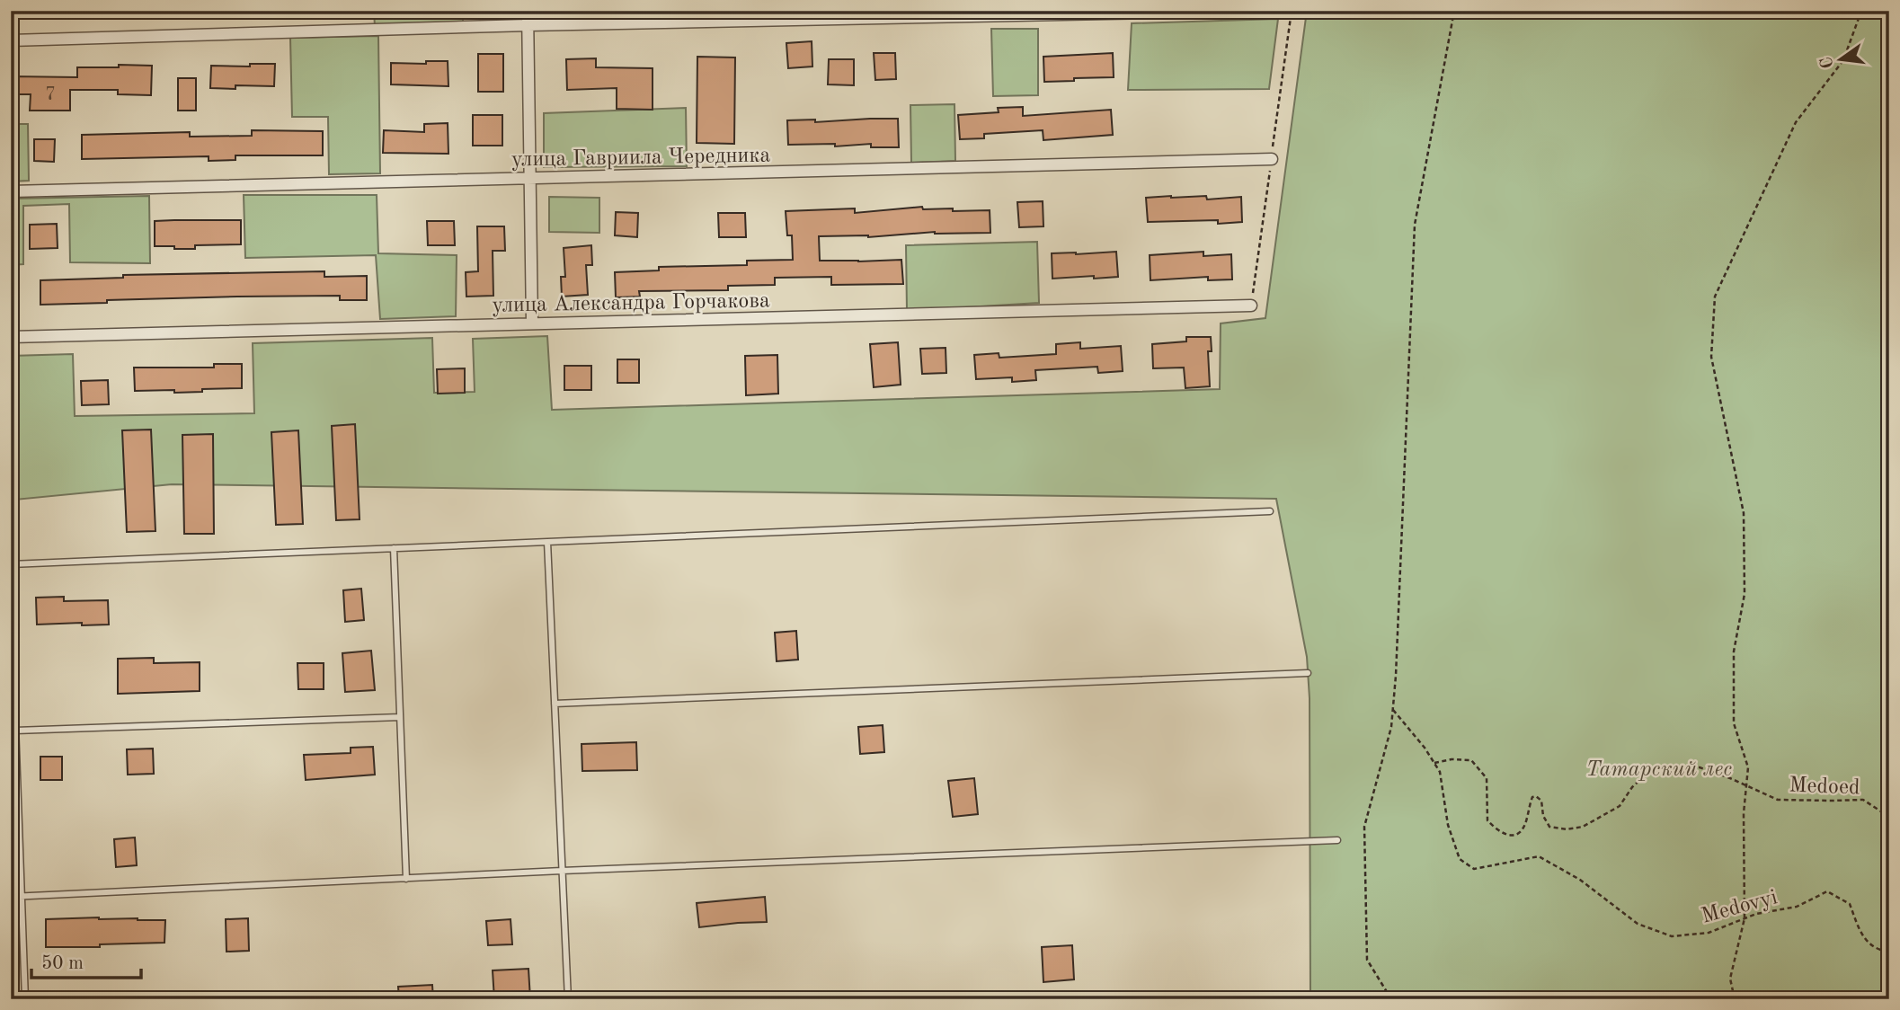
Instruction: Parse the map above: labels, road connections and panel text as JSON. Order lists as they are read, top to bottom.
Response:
{
  "streets": {
    "street": ["улица Гавриила Чередника", "улица Александра Горчакова"],
    "path": ["Medoed", "Medovyi"]
  },
  "crossings": [
    ["Medoed", "Medovyi"]
  ],
  "parks": ["Татарский лес"],
  "house_numbers": ["7"],
  "scale_bar": "50 m",
  "north": "left"
}
